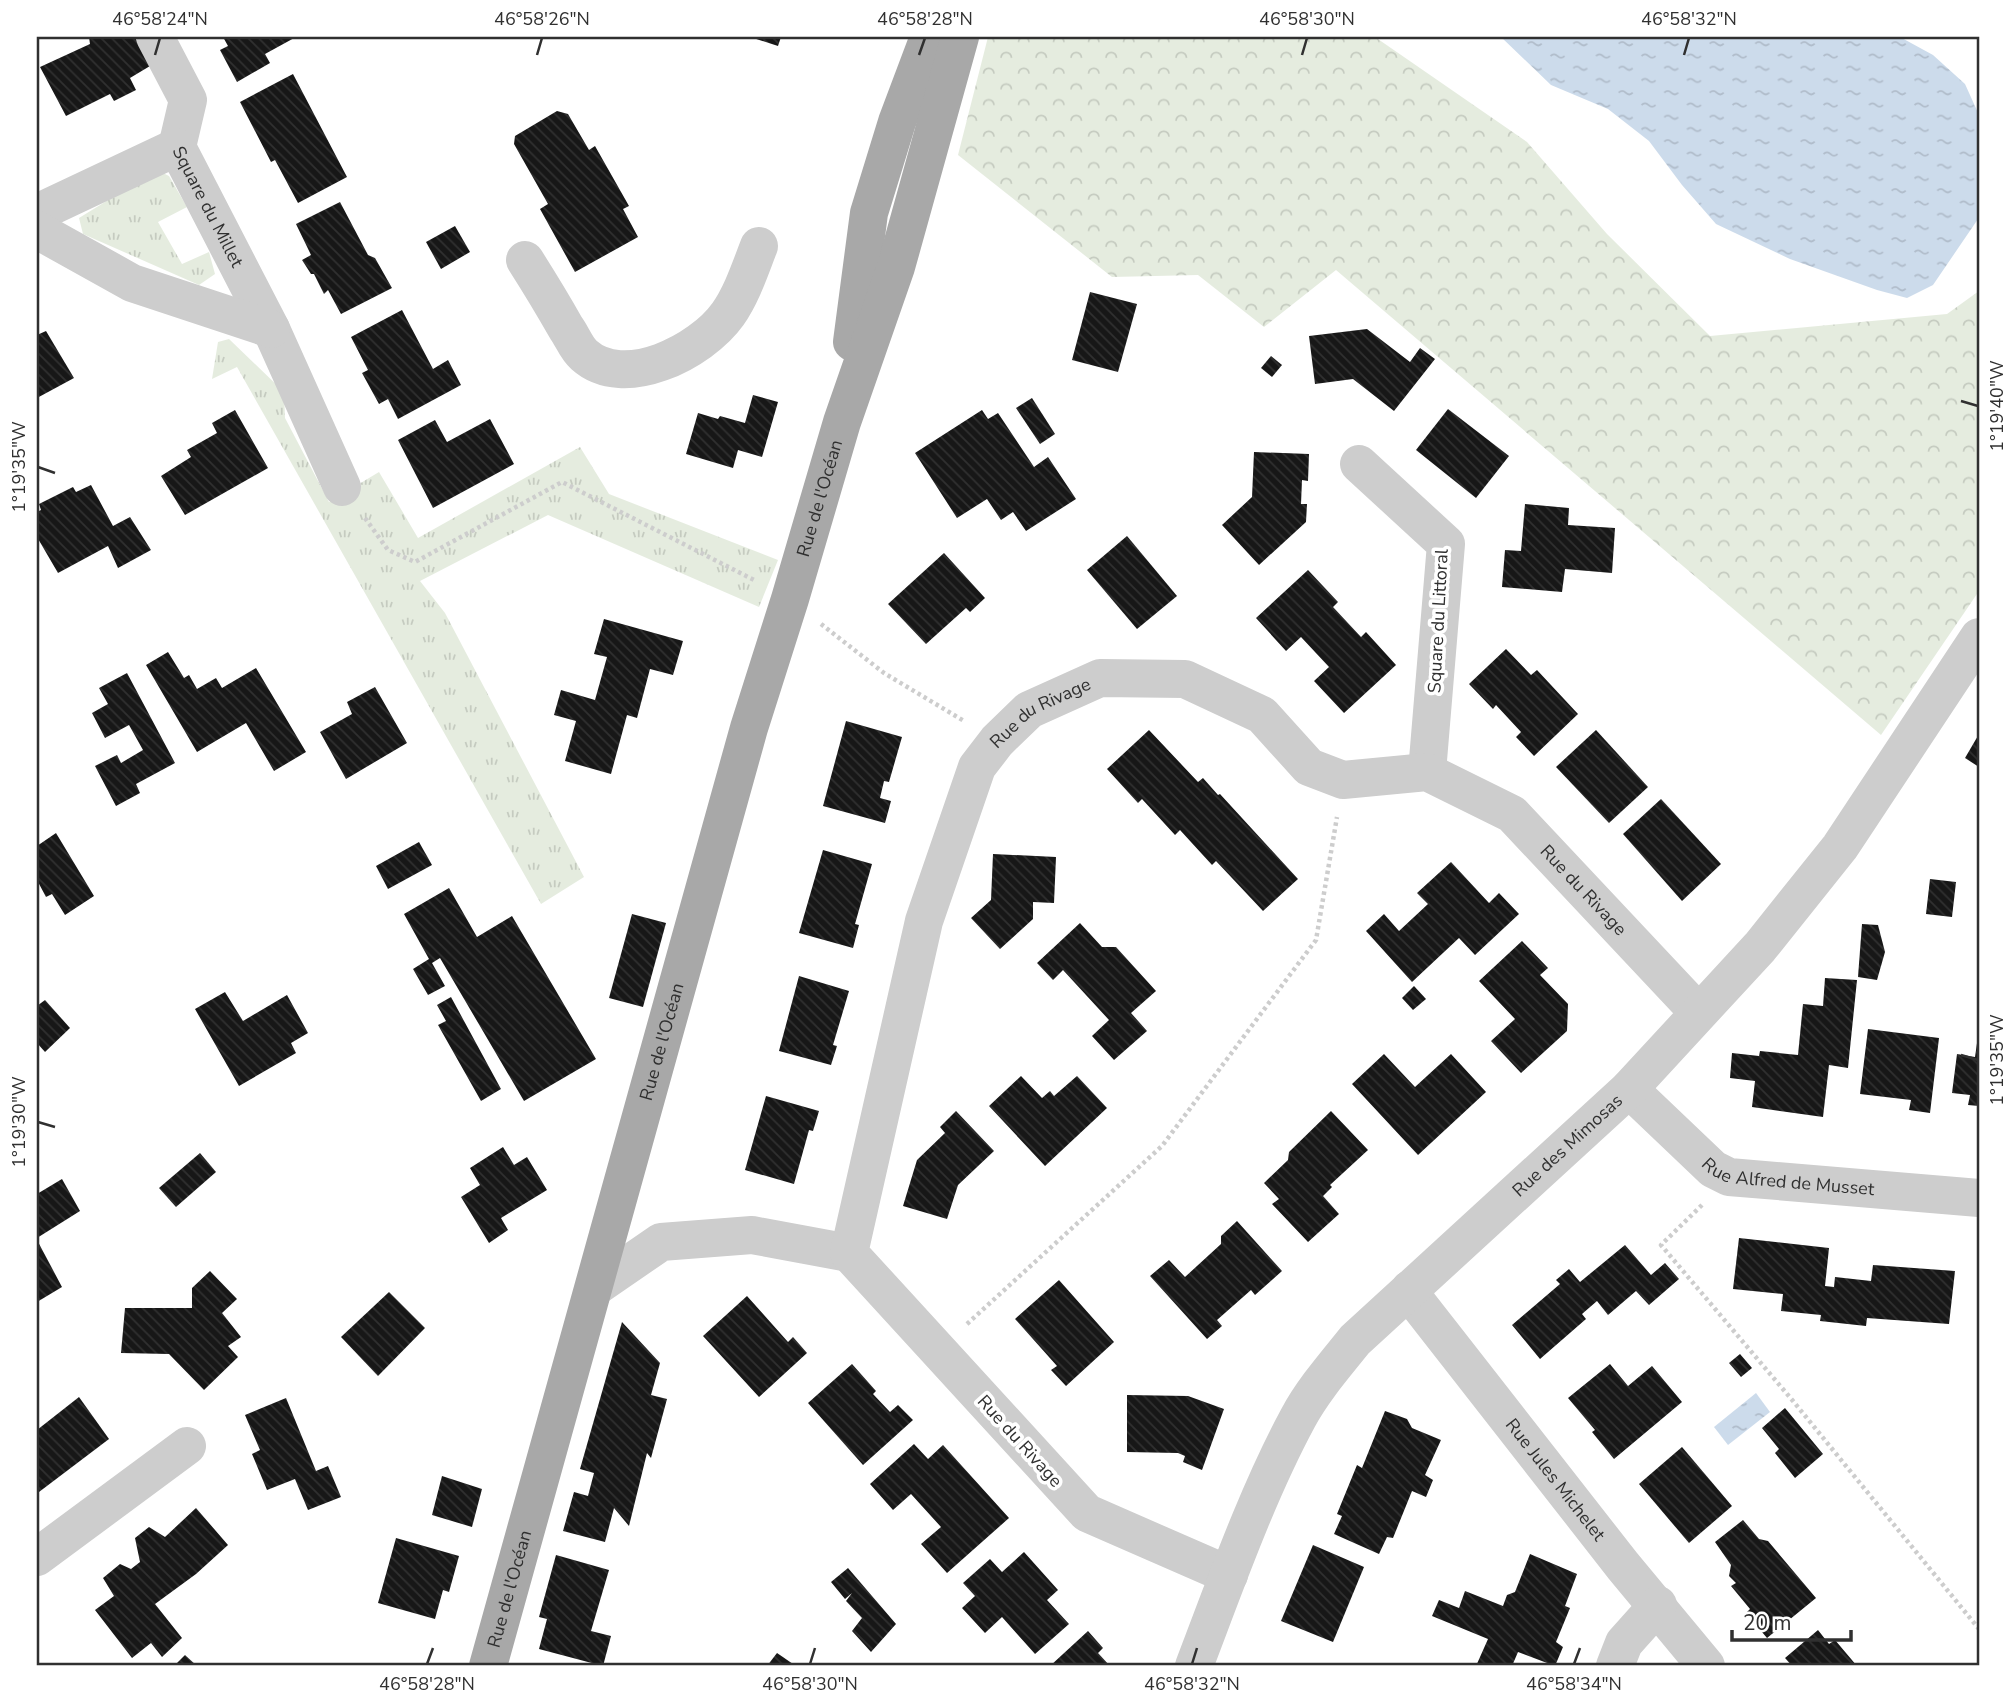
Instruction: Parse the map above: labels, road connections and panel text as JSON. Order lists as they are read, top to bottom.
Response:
{
  "streets": {
    "main road": ["Rue de l'Océan"],
    "street": [
      "Square du Millet",
      "Square du Littoral",
      "Rue du Rivage",
      "Rue des Mimosas",
      "Rue Alfred de Musset",
      "Rue Jules Michelet"
    ]
  },
  "crossings": [
    ["Square du Littoral", "Rue du Rivage"],
    ["Rue du Rivage", "Rue des Mimosas"],
    ["Rue des Mimosas", "Rue Alfred de Musset"],
    ["Rue des Mimosas", "Rue Jules Michelet"]
  ],
  "scale_bar": "20 m",
  "coordinates": [
    "46°58'24\"N",
    "46°58'26\"N",
    "46°58'28\"N",
    "46°58'30\"N",
    "46°58'32\"N",
    "1°19'40\"W",
    "1°19'35\"W",
    "1°19'30\"W",
    "46°58'34\"N"
  ]
}
